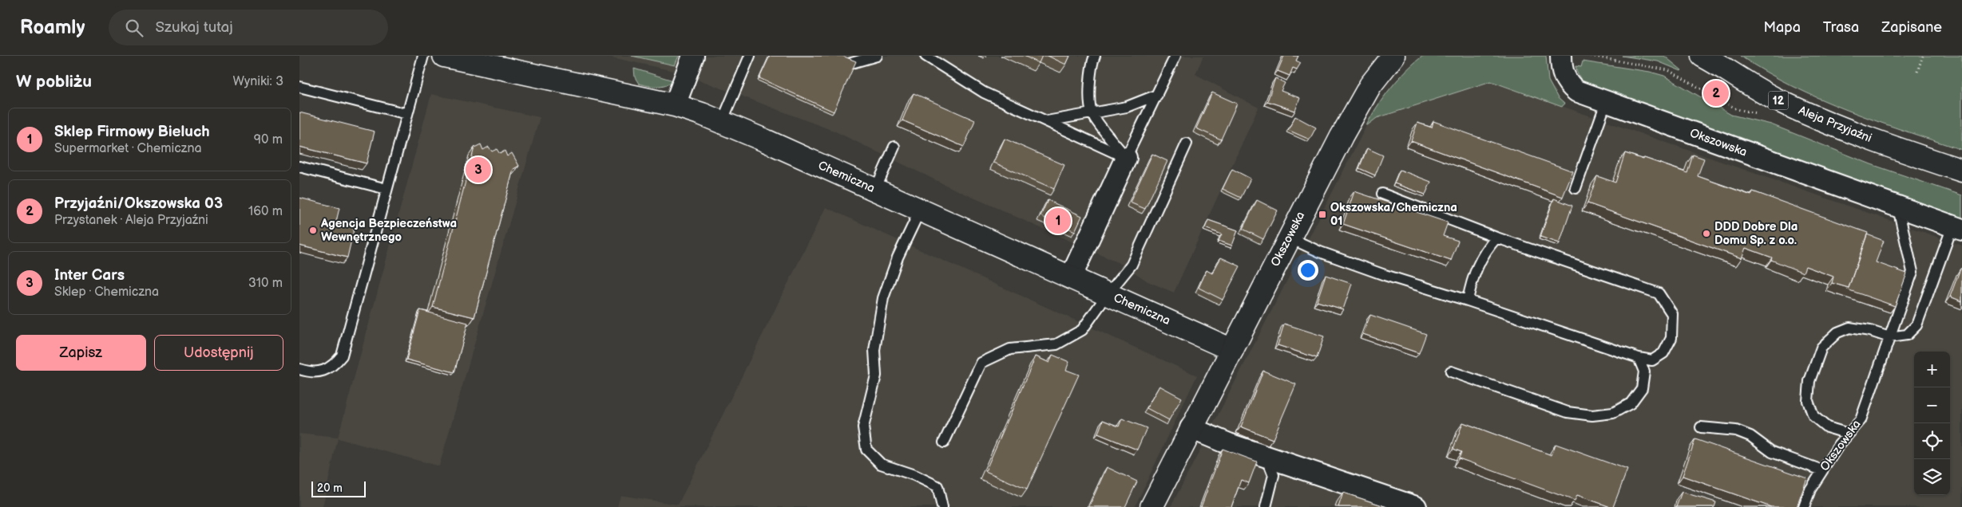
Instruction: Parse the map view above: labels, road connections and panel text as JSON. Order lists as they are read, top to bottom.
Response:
{
  "streets": {
    "main road": [
      "12",
      "Aleja Przyjaźni",
      "Okszowska",
      "Chemiczna"
    ]
  },
  "crossings": [
    ["Okszowska", "Chemiczna"]
  ],
  "places": {
    "transit": ["Okszowska/Chemiczna 01"],
    "other": ["Agencja Bezpieczeństwa Wewnętrznego", "DDD Dobre Dla Domu Sp. z o.o."]
  },
  "scale_bar": "20 m",
  "page": {
    "header": "Roamly",
    "search": "Szukaj tutaj",
    "nav": ["Mapa", "Trasa", "Zapisane"],
    "heading": ["W pobliżu", "Wyniki: 3"],
    "pins": ["2", "3", "1"],
    "list": [
      {
        "mark": "1",
        "name": "Sklep Firmowy Bieluch",
        "note": "Supermarket · Chemiczna",
        "value": "90 m"
      },
      {
        "mark": "2",
        "name": "Przyjaźni/Okszowska 03",
        "note": "Przystanek · Aleja Przyjaźni",
        "value": "160 m"
      },
      {
        "mark": "3",
        "name": "Inter Cars",
        "note": "Sklep · Chemiczna",
        "value": "310 m"
      }
    ],
    "buttons": ["Zapisz", "Udostępnij"],
    "map_buttons": ["+", "−"],
    "scale": "20 m"
  }
}
